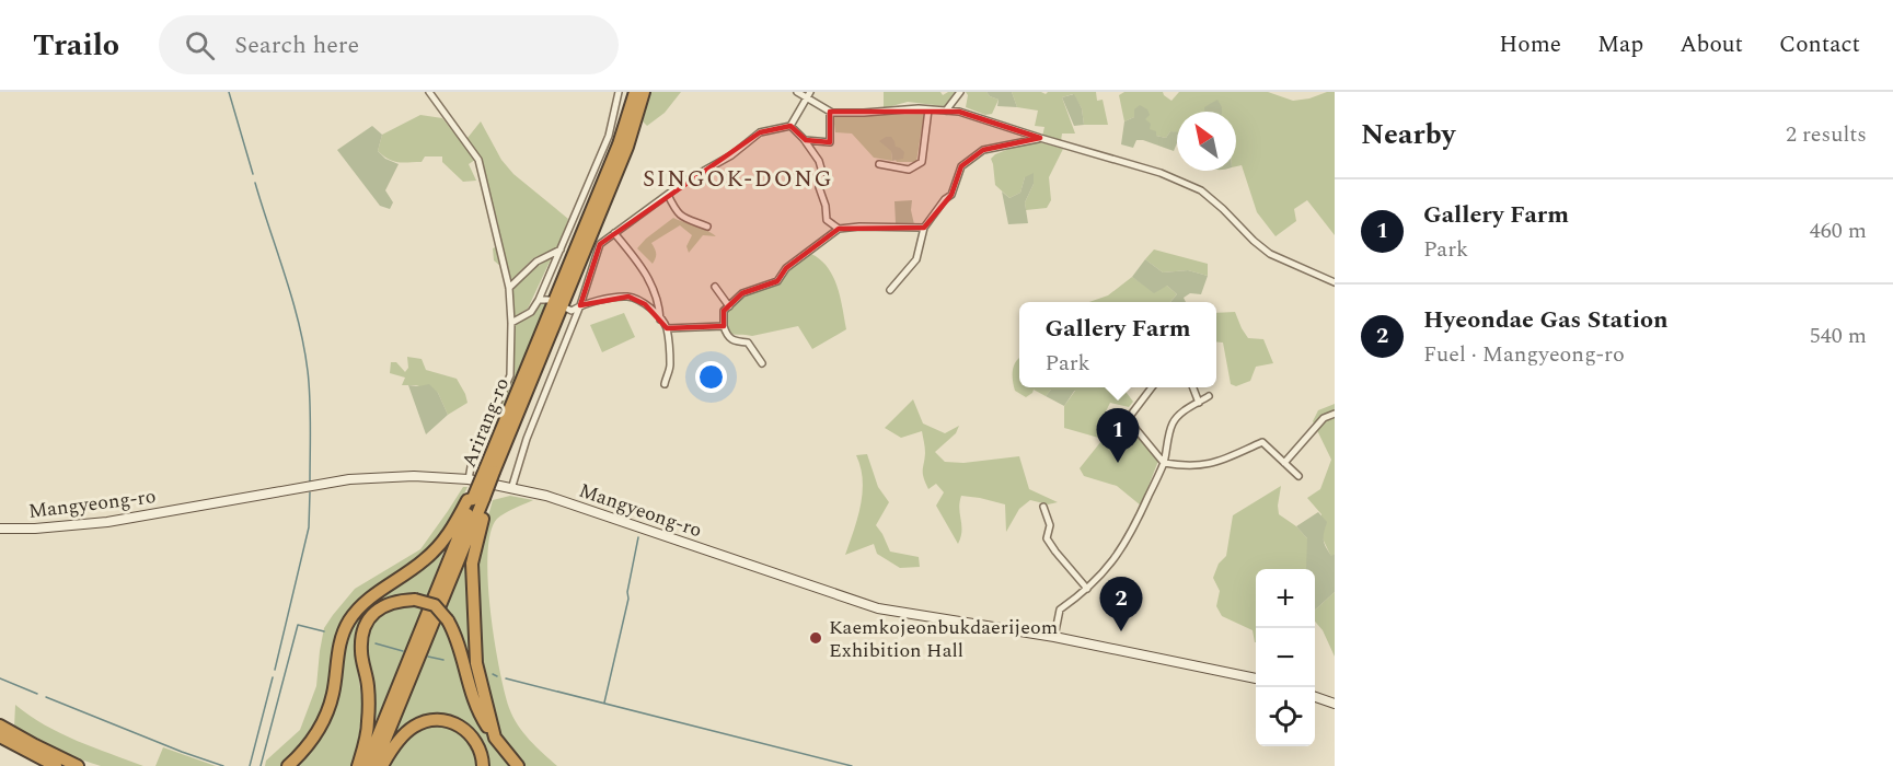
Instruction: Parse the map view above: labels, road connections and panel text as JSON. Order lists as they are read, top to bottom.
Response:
{
  "streets": {
    "highway": ["Arirang-ro"],
    "street": ["Mangyeong-ro"]
  },
  "districts": ["SINGOK-DONG"],
  "places": ["Kaemkojeonbukdaerijeom Exhibition Hall"],
  "north": "top left",
  "page": {
    "header": "Trailo",
    "search": "Search here",
    "nav": [
      "Home",
      "Map",
      "About",
      "Contact"
    ],
    "heading": ["Nearby", "2 results"],
    "list": [
      {
        "mark": "1",
        "name": "Gallery Farm",
        "note": "Park",
        "value": "460 m"
      },
      {
        "mark": "2",
        "name": "Hyeondae Gas Station",
        "note": "Fuel · Mangyeong-ro",
        "value": "540 m"
      }
    ],
    "popup": ["Gallery Farm", "Park"],
    "pins": ["1", "2"],
    "map_buttons": ["+", "−"]
  }
}
